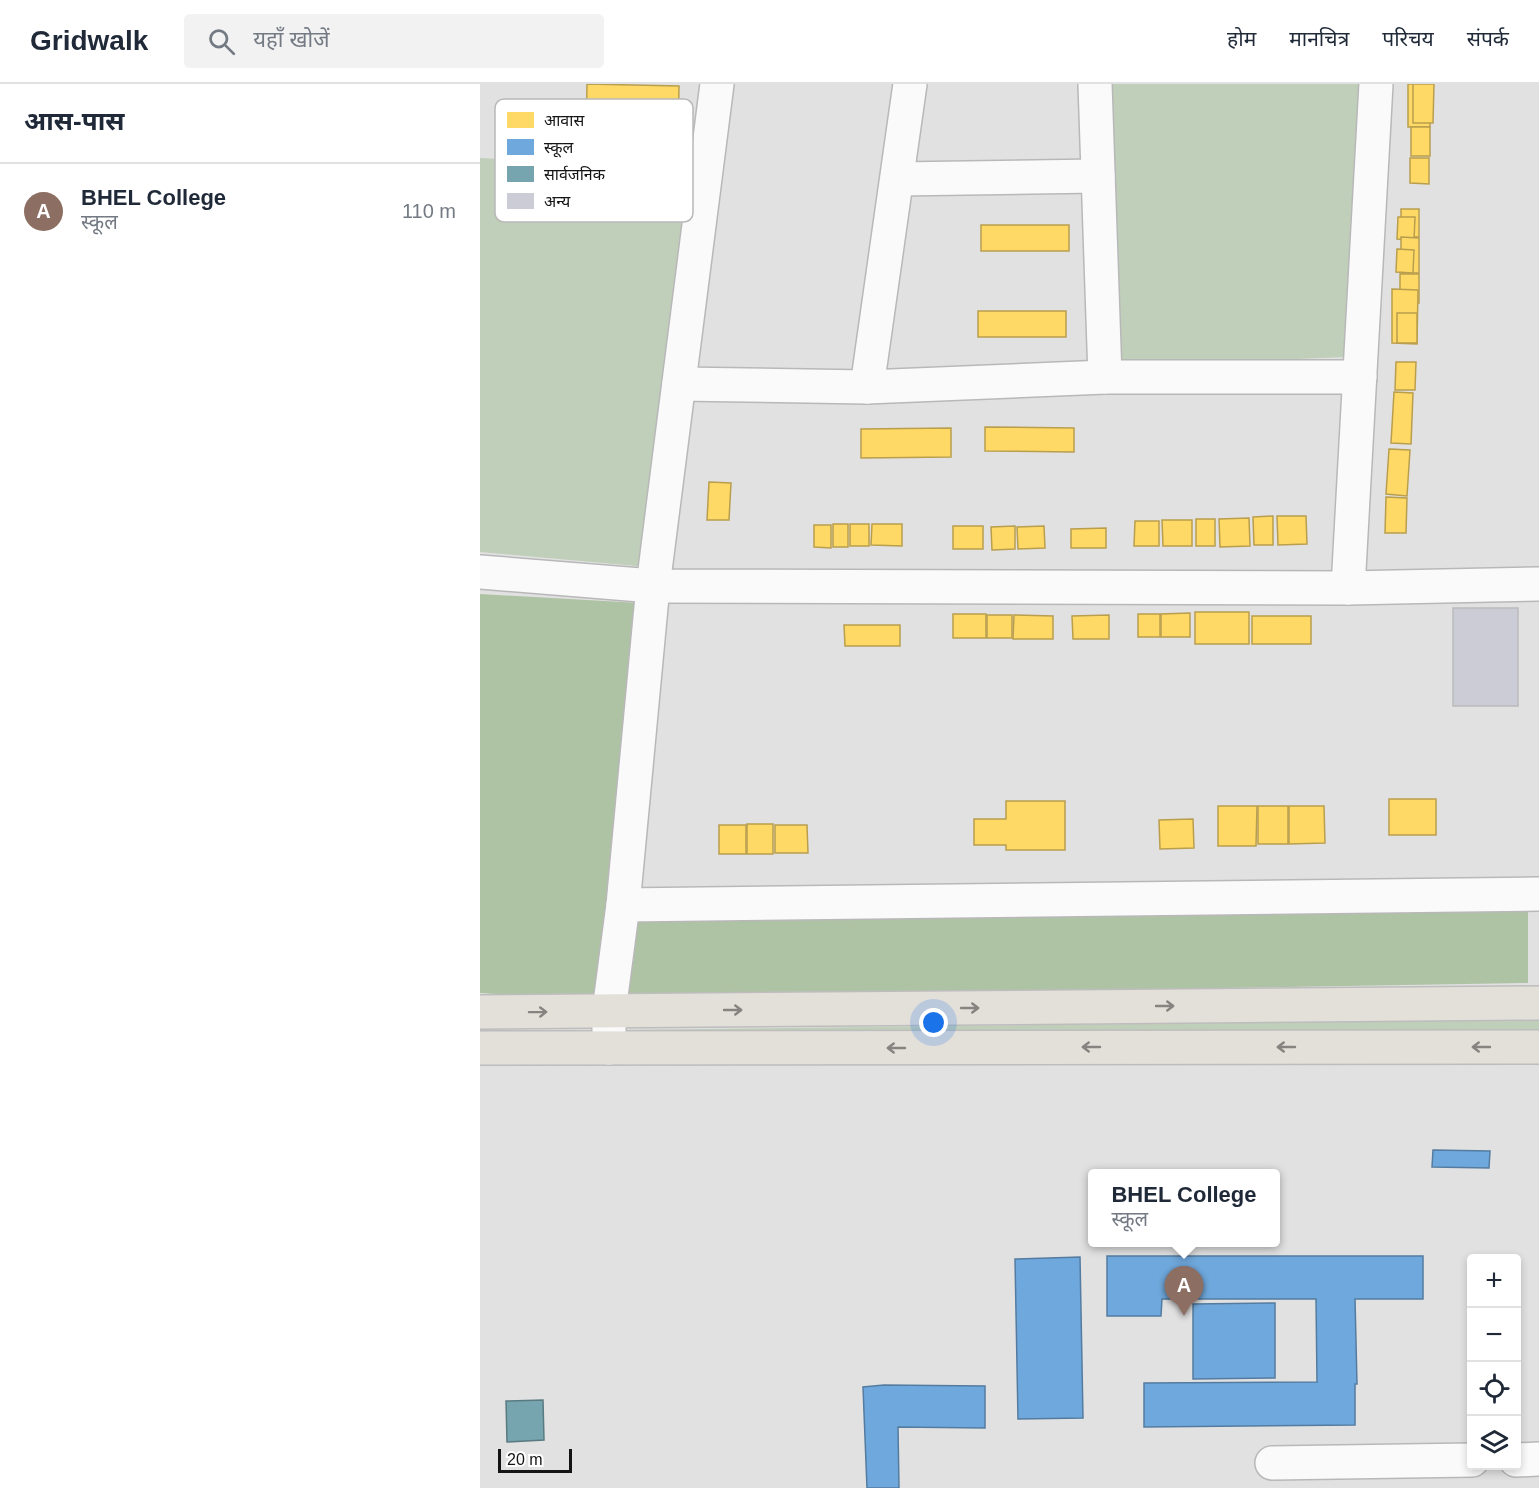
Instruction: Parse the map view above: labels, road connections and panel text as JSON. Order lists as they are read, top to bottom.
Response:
{
  "legend": [
    "आवास",
    "स्कूल",
    "सार्वजनिक",
    "अन्य"
  ],
  "scale_bar": "20 m",
  "page": {
    "header": "Gridwalk",
    "search": "यहाँ खोजें",
    "nav": [
      "होम",
      "मानचित्र",
      "परिचय",
      "संपर्क"
    ],
    "heading": "आस-पास",
    "list": [
      {
        "mark": "A",
        "name": "BHEL College",
        "note": "स्कूल",
        "value": "110 m"
      }
    ],
    "popup": ["BHEL College", "स्कूल"],
    "map_buttons": ["+", "−"],
    "pins": "A",
    "scale": "20 m"
  }
}
